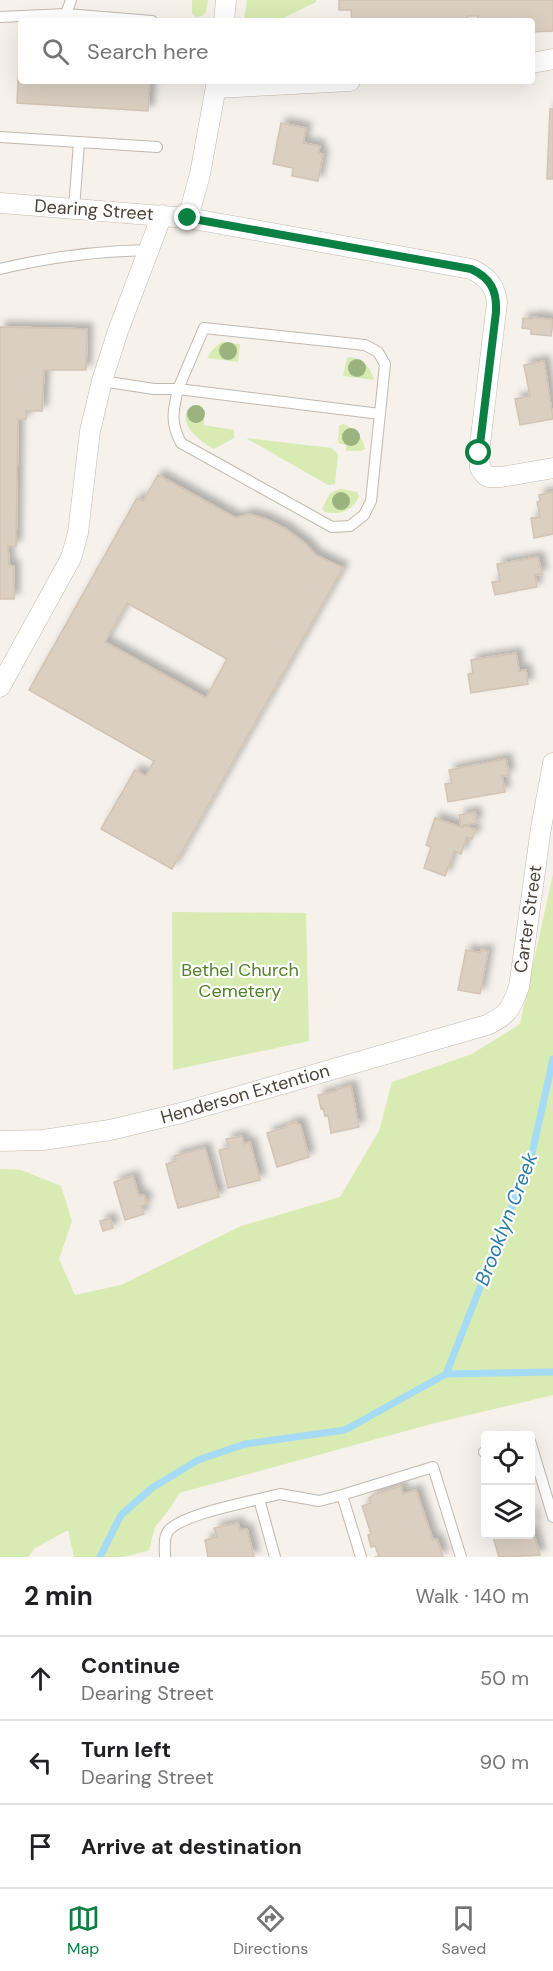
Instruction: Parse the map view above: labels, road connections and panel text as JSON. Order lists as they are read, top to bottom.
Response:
{
  "streets": {
    "street": ["Dearing Street", "Carter Street", "Henderson Extention"]
  },
  "crossings": [
    ["Carter Street", "Henderson Extention"]
  ],
  "water": ["Brooklyn Creek"],
  "parks": ["Bethel Church Cemetery"],
  "page": {
    "search": "Search here",
    "heading": ["2 min", "Walk · 140 m"],
    "list": [
      ["Continue", "Dearing Street", "50 m"],
      ["Turn left", "Dearing Street", "90 m"],
      "Arrive at destination"
    ],
    "nav": ["Map", "Directions", "Saved"]
  }
}
